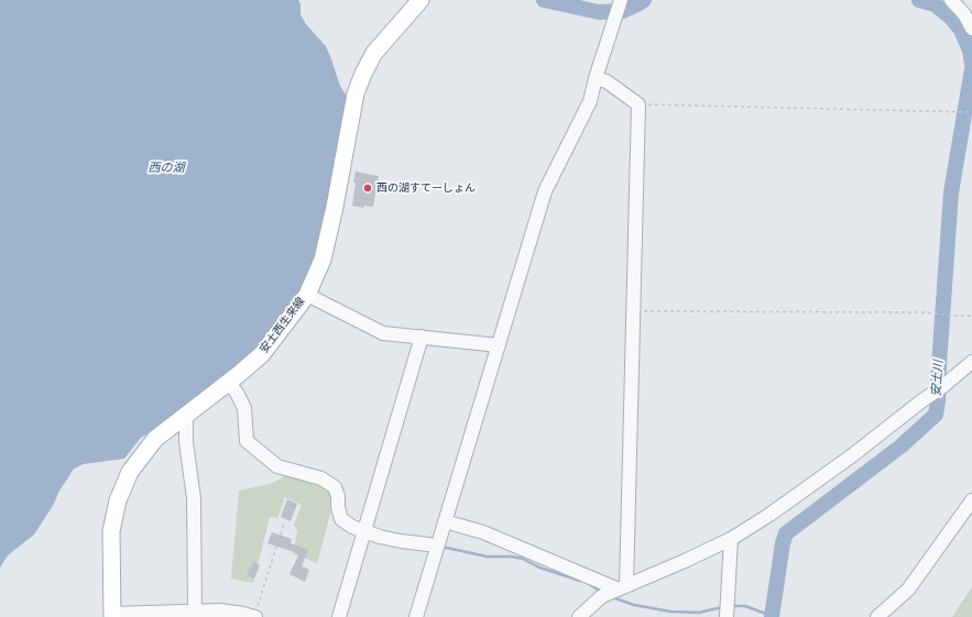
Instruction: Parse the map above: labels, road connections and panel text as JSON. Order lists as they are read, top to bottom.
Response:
{
  "streets": {
    "main road": ["安土西生来線"]
  },
  "water": ["西の湖", "安土川"],
  "places": ["西の湖すてーしょん"]
}
